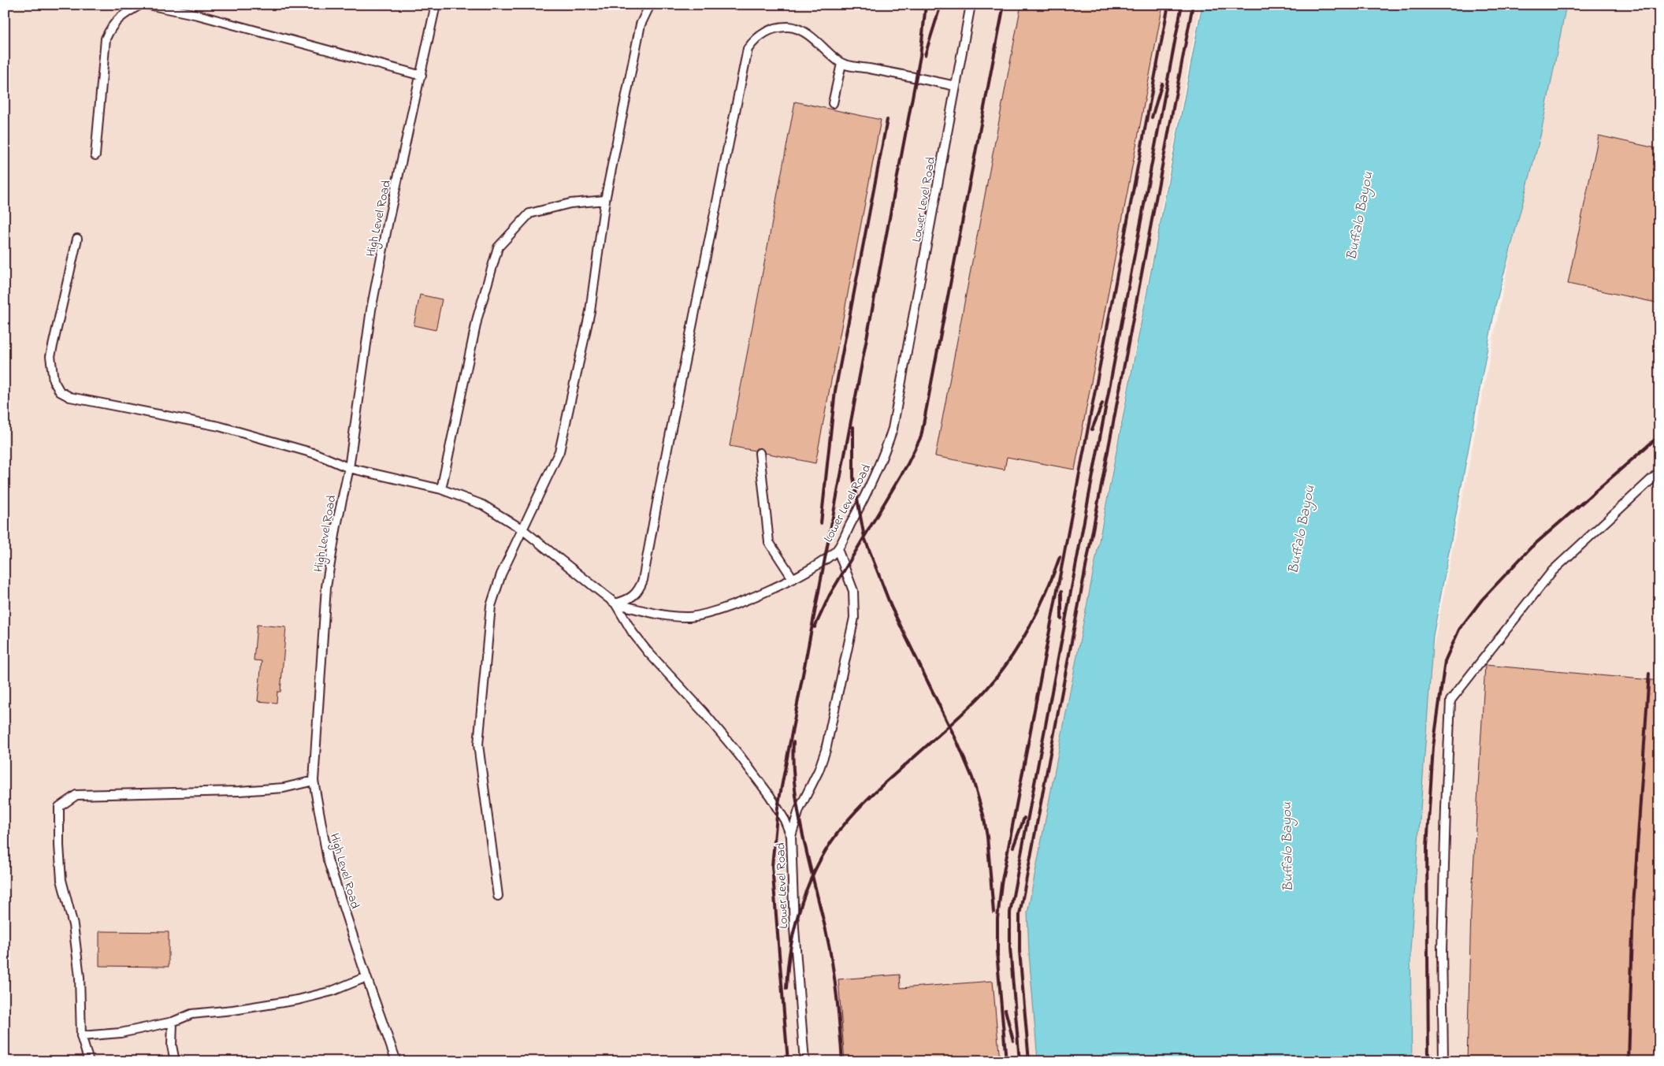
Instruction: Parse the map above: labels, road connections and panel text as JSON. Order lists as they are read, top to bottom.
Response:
{
  "streets": {
    "lane": ["Lower Level Road", "High Level Road"]
  },
  "water": ["Buffalo Bayou"]
}
